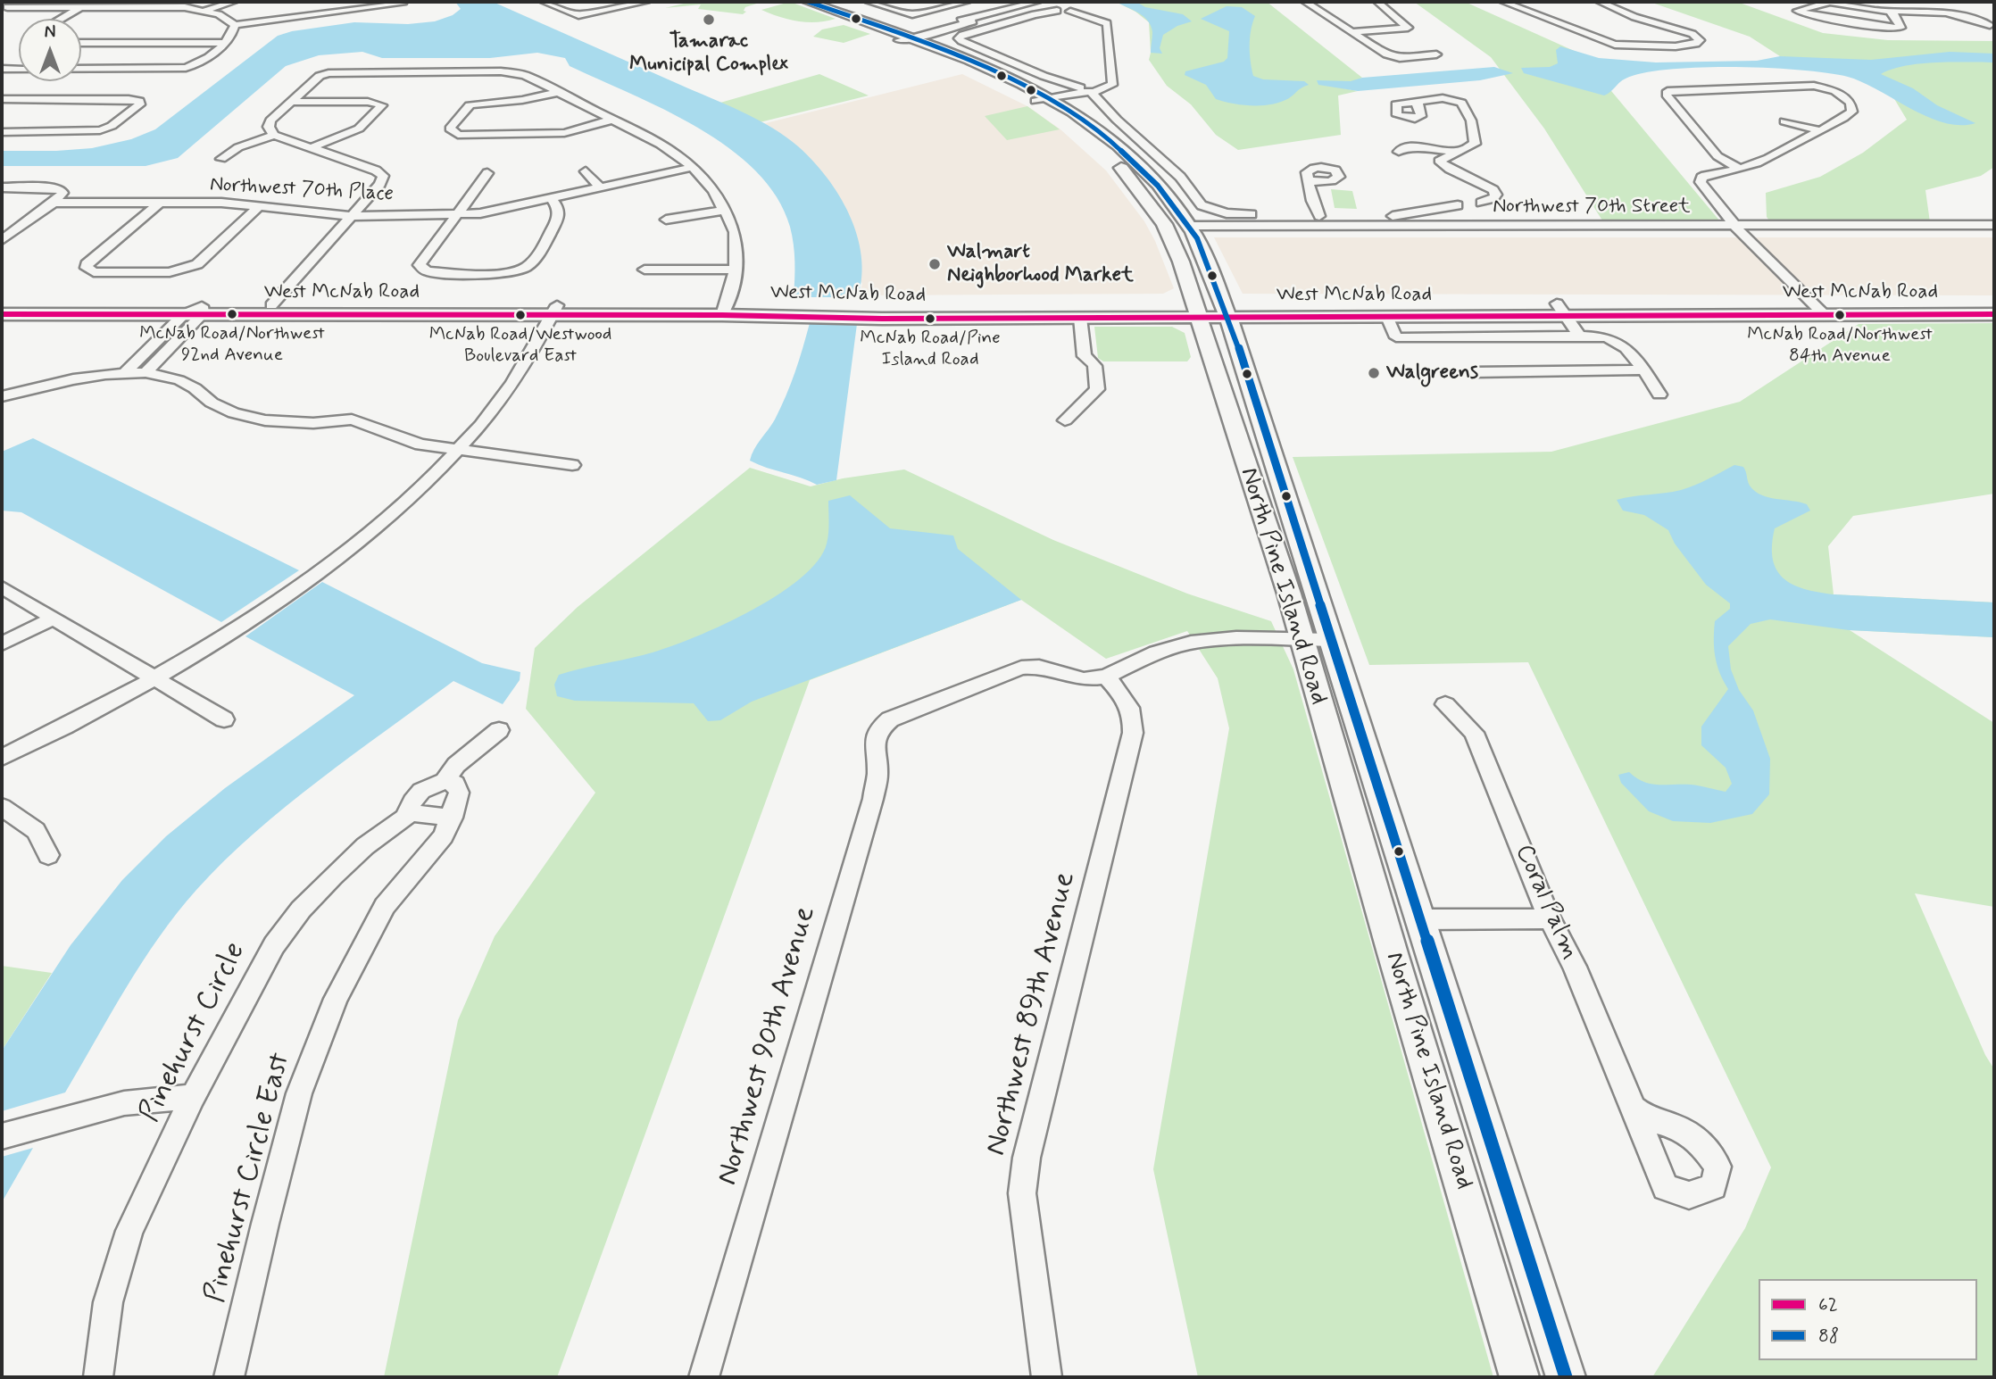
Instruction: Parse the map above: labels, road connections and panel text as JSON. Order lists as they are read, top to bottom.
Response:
{
  "streets": {
    "main road": ["West McNab Road", "North Pine Island Road"],
    "street": [
      "Northwest 70th Place",
      "Northwest 70th Street",
      "Coral Palm",
      "Northwest 89th Avenue",
      "Pinehurst Circle",
      "Northwest 90th Avenue",
      "Pinehurst Circle East"
    ]
  },
  "crossings": [
    ["Northwest 70th Street", "North Pine Island Road"],
    ["West McNab Road", "North Pine Island Road"],
    ["Northwest 89th Avenue", "Northwest 90th Avenue"],
    ["Pinehurst Circle", "Pinehurst Circle East"]
  ],
  "places": [
    "Tamarac Municipal Complex",
    "Walmart Neighborhood Market",
    "McNab Road/Northwest 92nd Avenue",
    "McNab Road/Westwood Boulevard East",
    "McNab Road/Northwest 84th Avenue",
    "McNab Road/Pine Island Road",
    "Walgreens"
  ],
  "lines": ["transit line 88", "transit line 62"],
  "legend": ["62", "88"],
  "north": "top"
}
